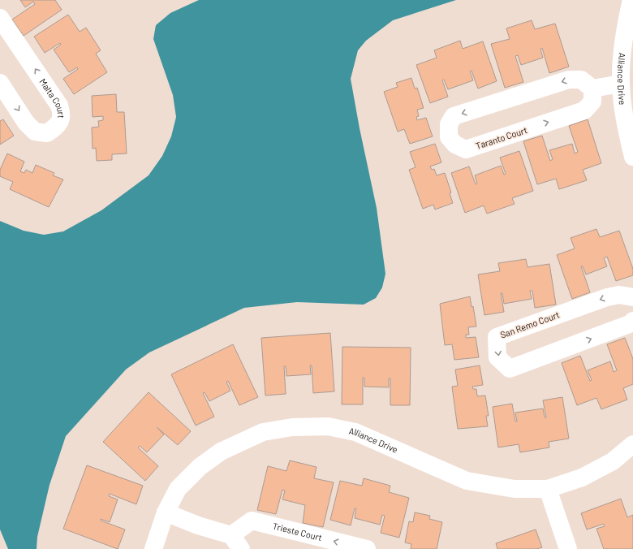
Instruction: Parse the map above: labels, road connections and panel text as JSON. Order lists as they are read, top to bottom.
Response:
{
  "streets": {
    "street": [
      "Alliance Drive",
      "Malta Court",
      "Taranto Court",
      "San Remo Court",
      "Trieste Court"
    ]
  },
  "one_way": ["Trieste Court"]
}
